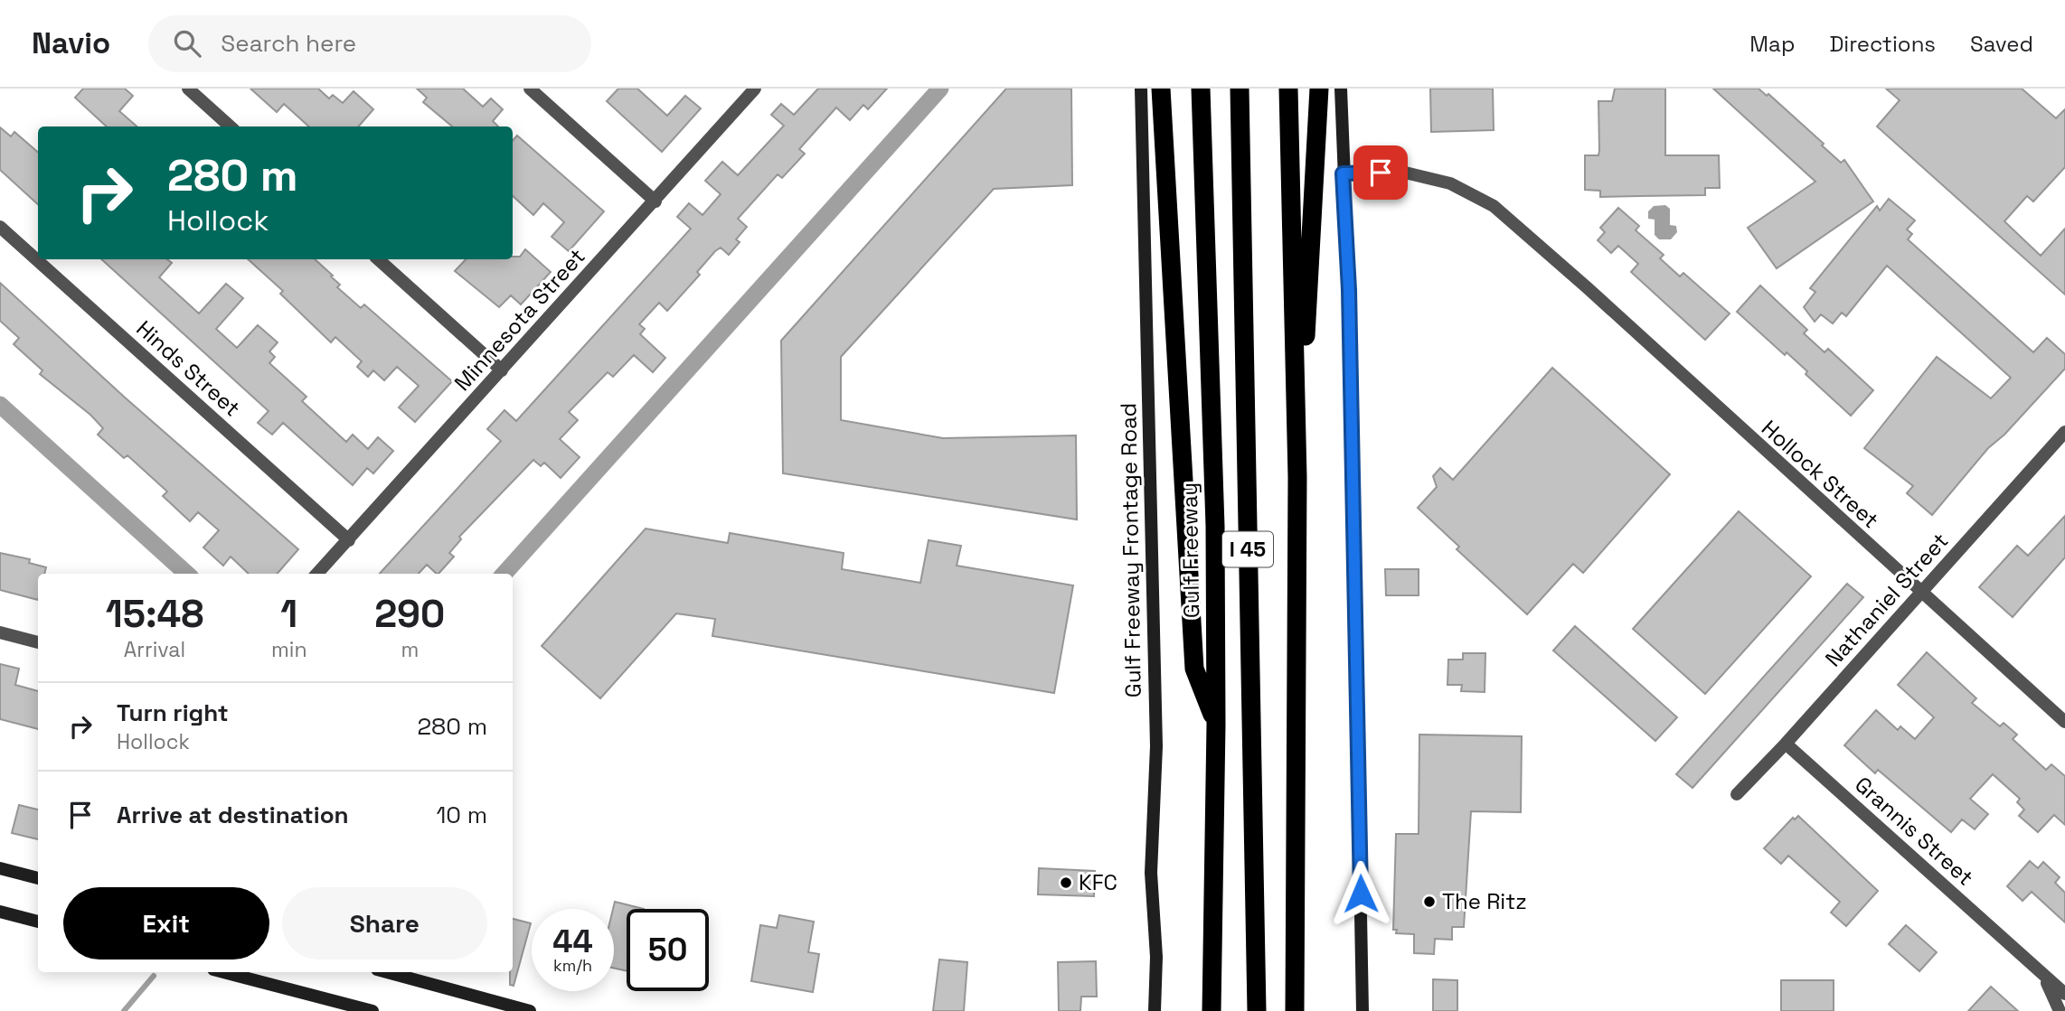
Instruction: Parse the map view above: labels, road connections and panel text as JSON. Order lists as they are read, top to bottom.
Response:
{
  "streets": {
    "highway": ["I 45", "Gulf Freeway"],
    "main road": ["Gulf Freeway Frontage Road"],
    "street": [
      "Minnesota Street",
      "Hinds Street",
      "Hollock Street",
      "Nathaniel Street",
      "Grannis Street"
    ]
  },
  "crossings": [
    ["Minnesota Street", "Hinds Street"],
    ["Hollock Street", "Nathaniel Street"],
    ["Nathaniel Street", "Grannis Street"]
  ],
  "places": ["KFC", "The Ritz"],
  "page": {
    "header": "Navio",
    "search": "Search here",
    "nav": ["Map", "Directions", "Saved"],
    "turn": ["280 m", "Hollock"],
    "eta": [
      "15:48",
      "Arrival",
      "1",
      "min",
      "290",
      "m"
    ],
    "list": [
      {
        "name": "Turn right",
        "note": "Hollock",
        "value": "280 m"
      },
      {
        "name": "Arrive at destination",
        "value": "10 m"
      }
    ],
    "buttons": ["Exit", "Share"],
    "speed": "44 km/h",
    "limit": "50"
  }
}
